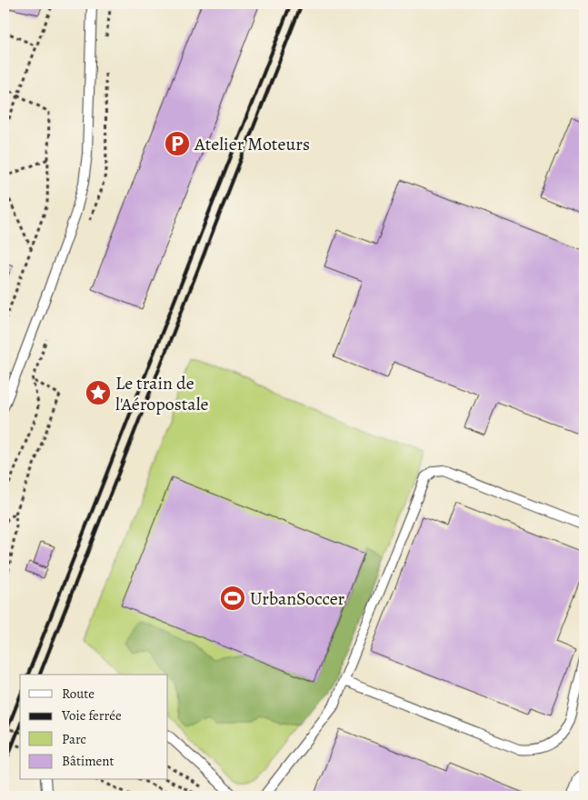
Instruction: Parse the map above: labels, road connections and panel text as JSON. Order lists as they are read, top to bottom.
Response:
{
  "places": {
    "parking": ["Atelier Moteurs"],
    "place": ["Le train de l'Aéropostale"],
    "sports": ["UrbanSoccer"]
  },
  "legend": [
    "Route",
    "Voie ferrée",
    "Parc",
    "Bâtiment"
  ]
}
